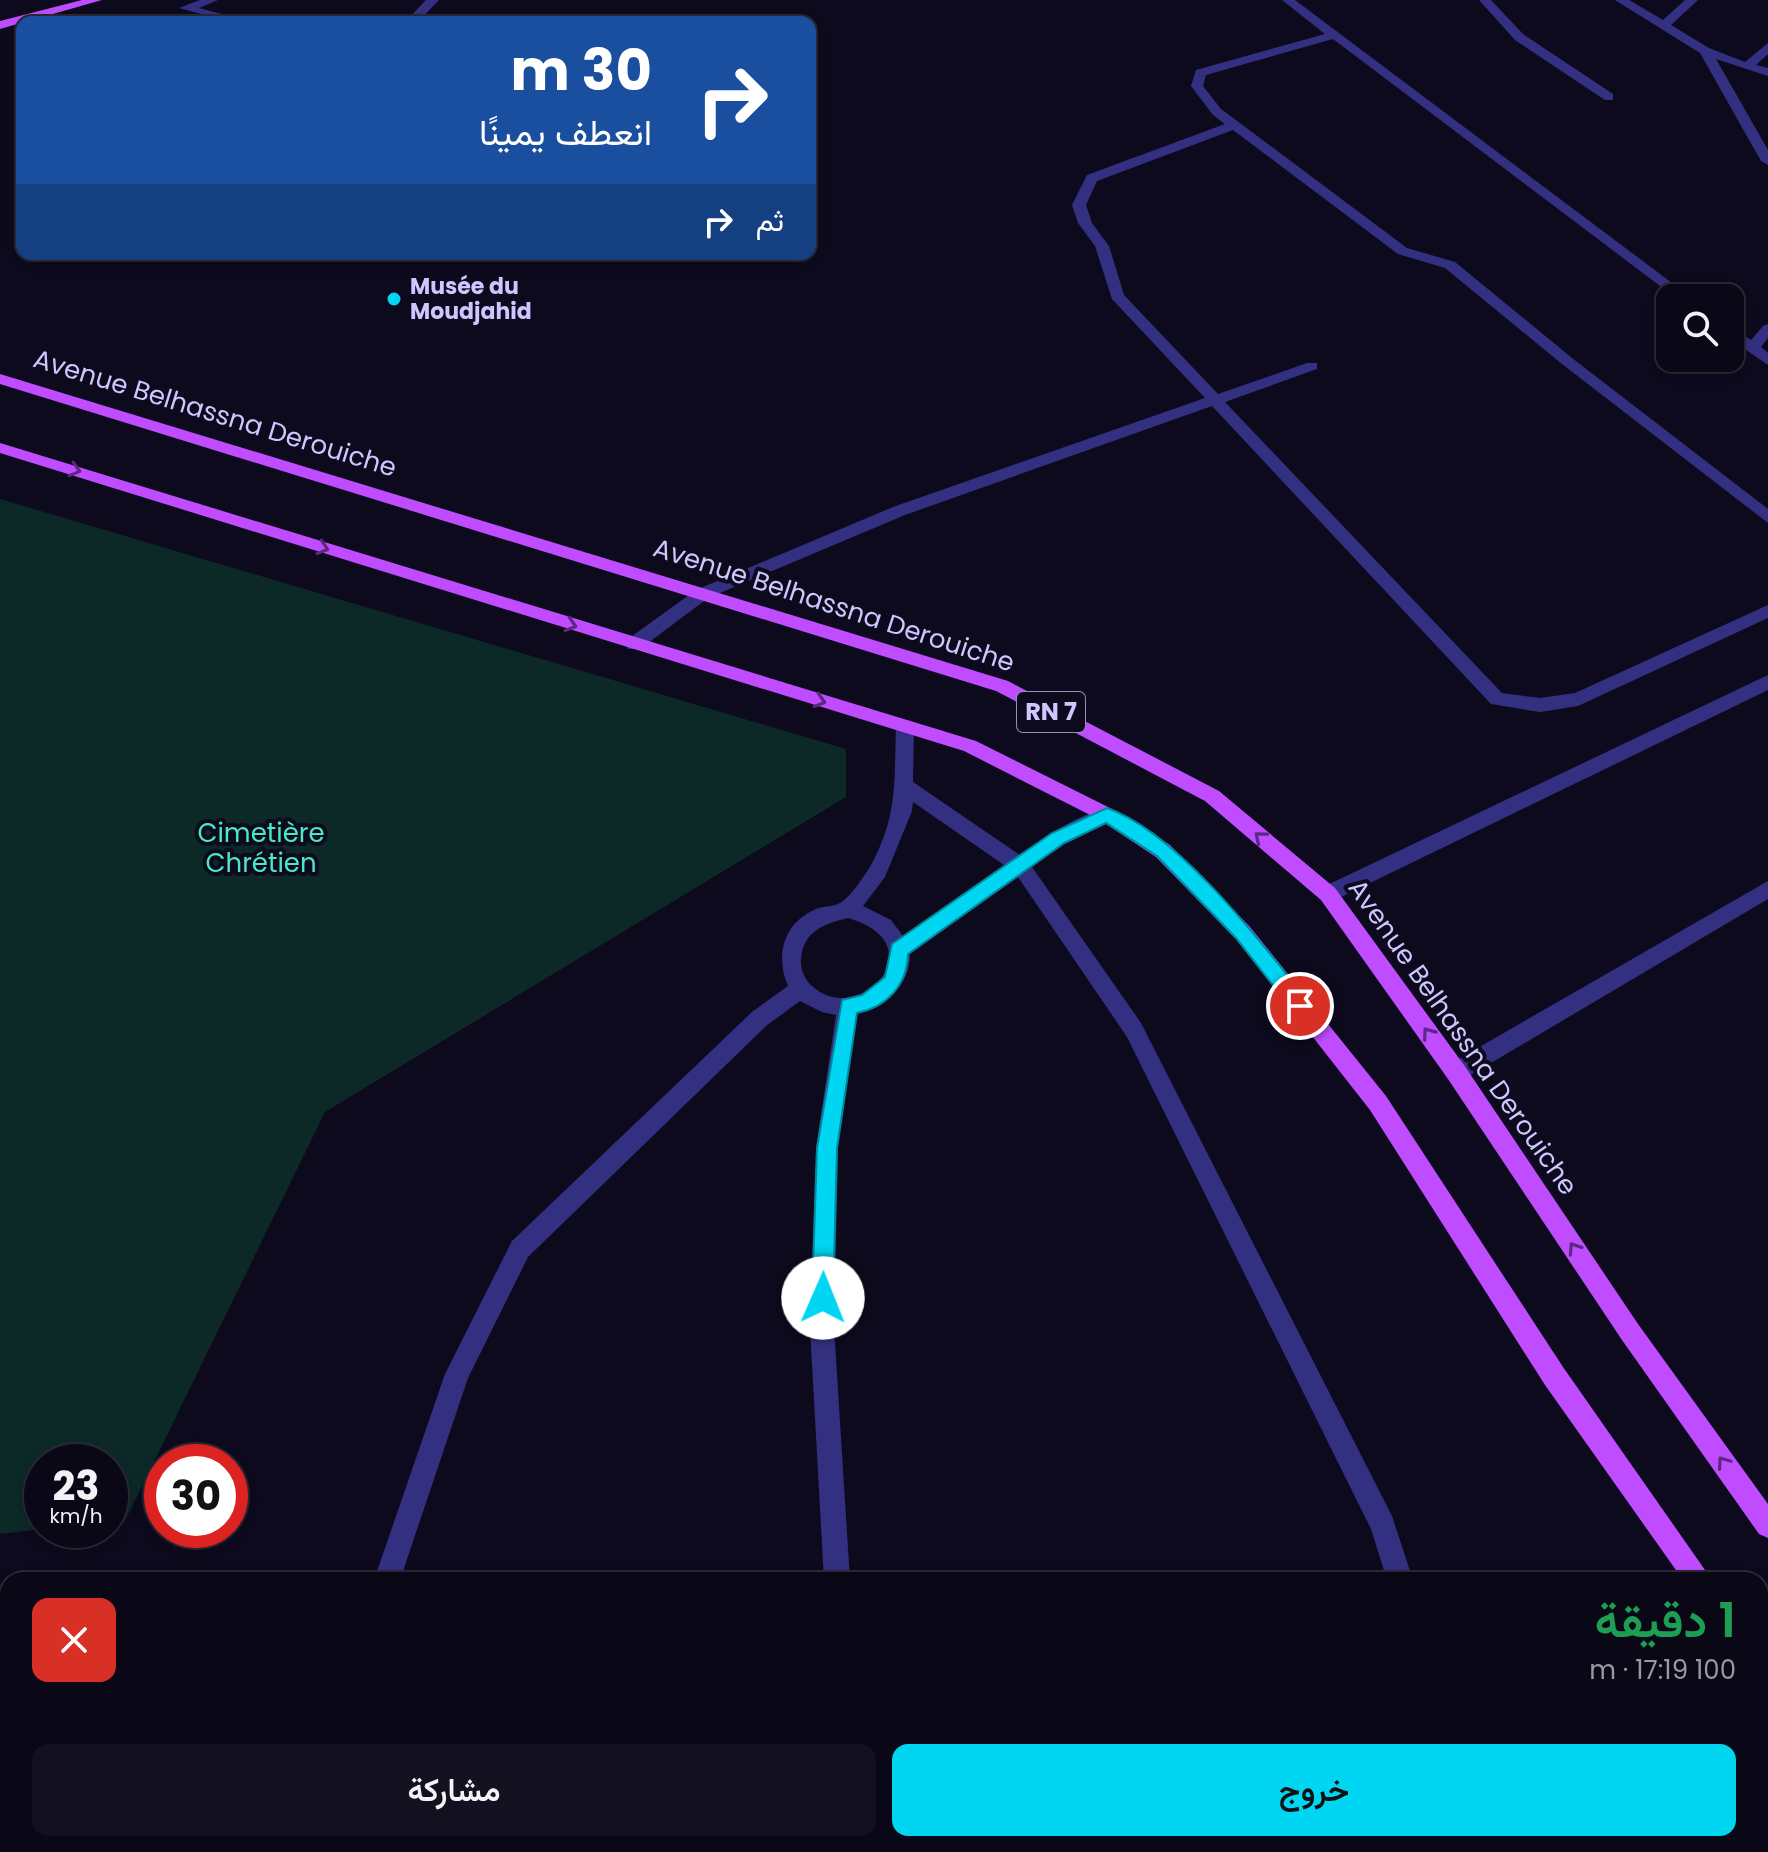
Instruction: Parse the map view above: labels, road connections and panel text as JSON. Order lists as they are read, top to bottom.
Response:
{
  "streets": {
    "main road": ["Avenue Belhassna Derouiche", "RN 7"]
  },
  "parks": ["Cimetière Chrétien"],
  "places": ["Musée du Moudjahid"],
  "page": {
    "turn": ["30 m", "انعطف يمينًا"],
    "then": "ثم",
    "speed": "23 km/h",
    "limit": "30",
    "heading": ["1 دقيقة", "100 m · 17:19"],
    "buttons": ["خروج", "مشاركة"]
  }
}
